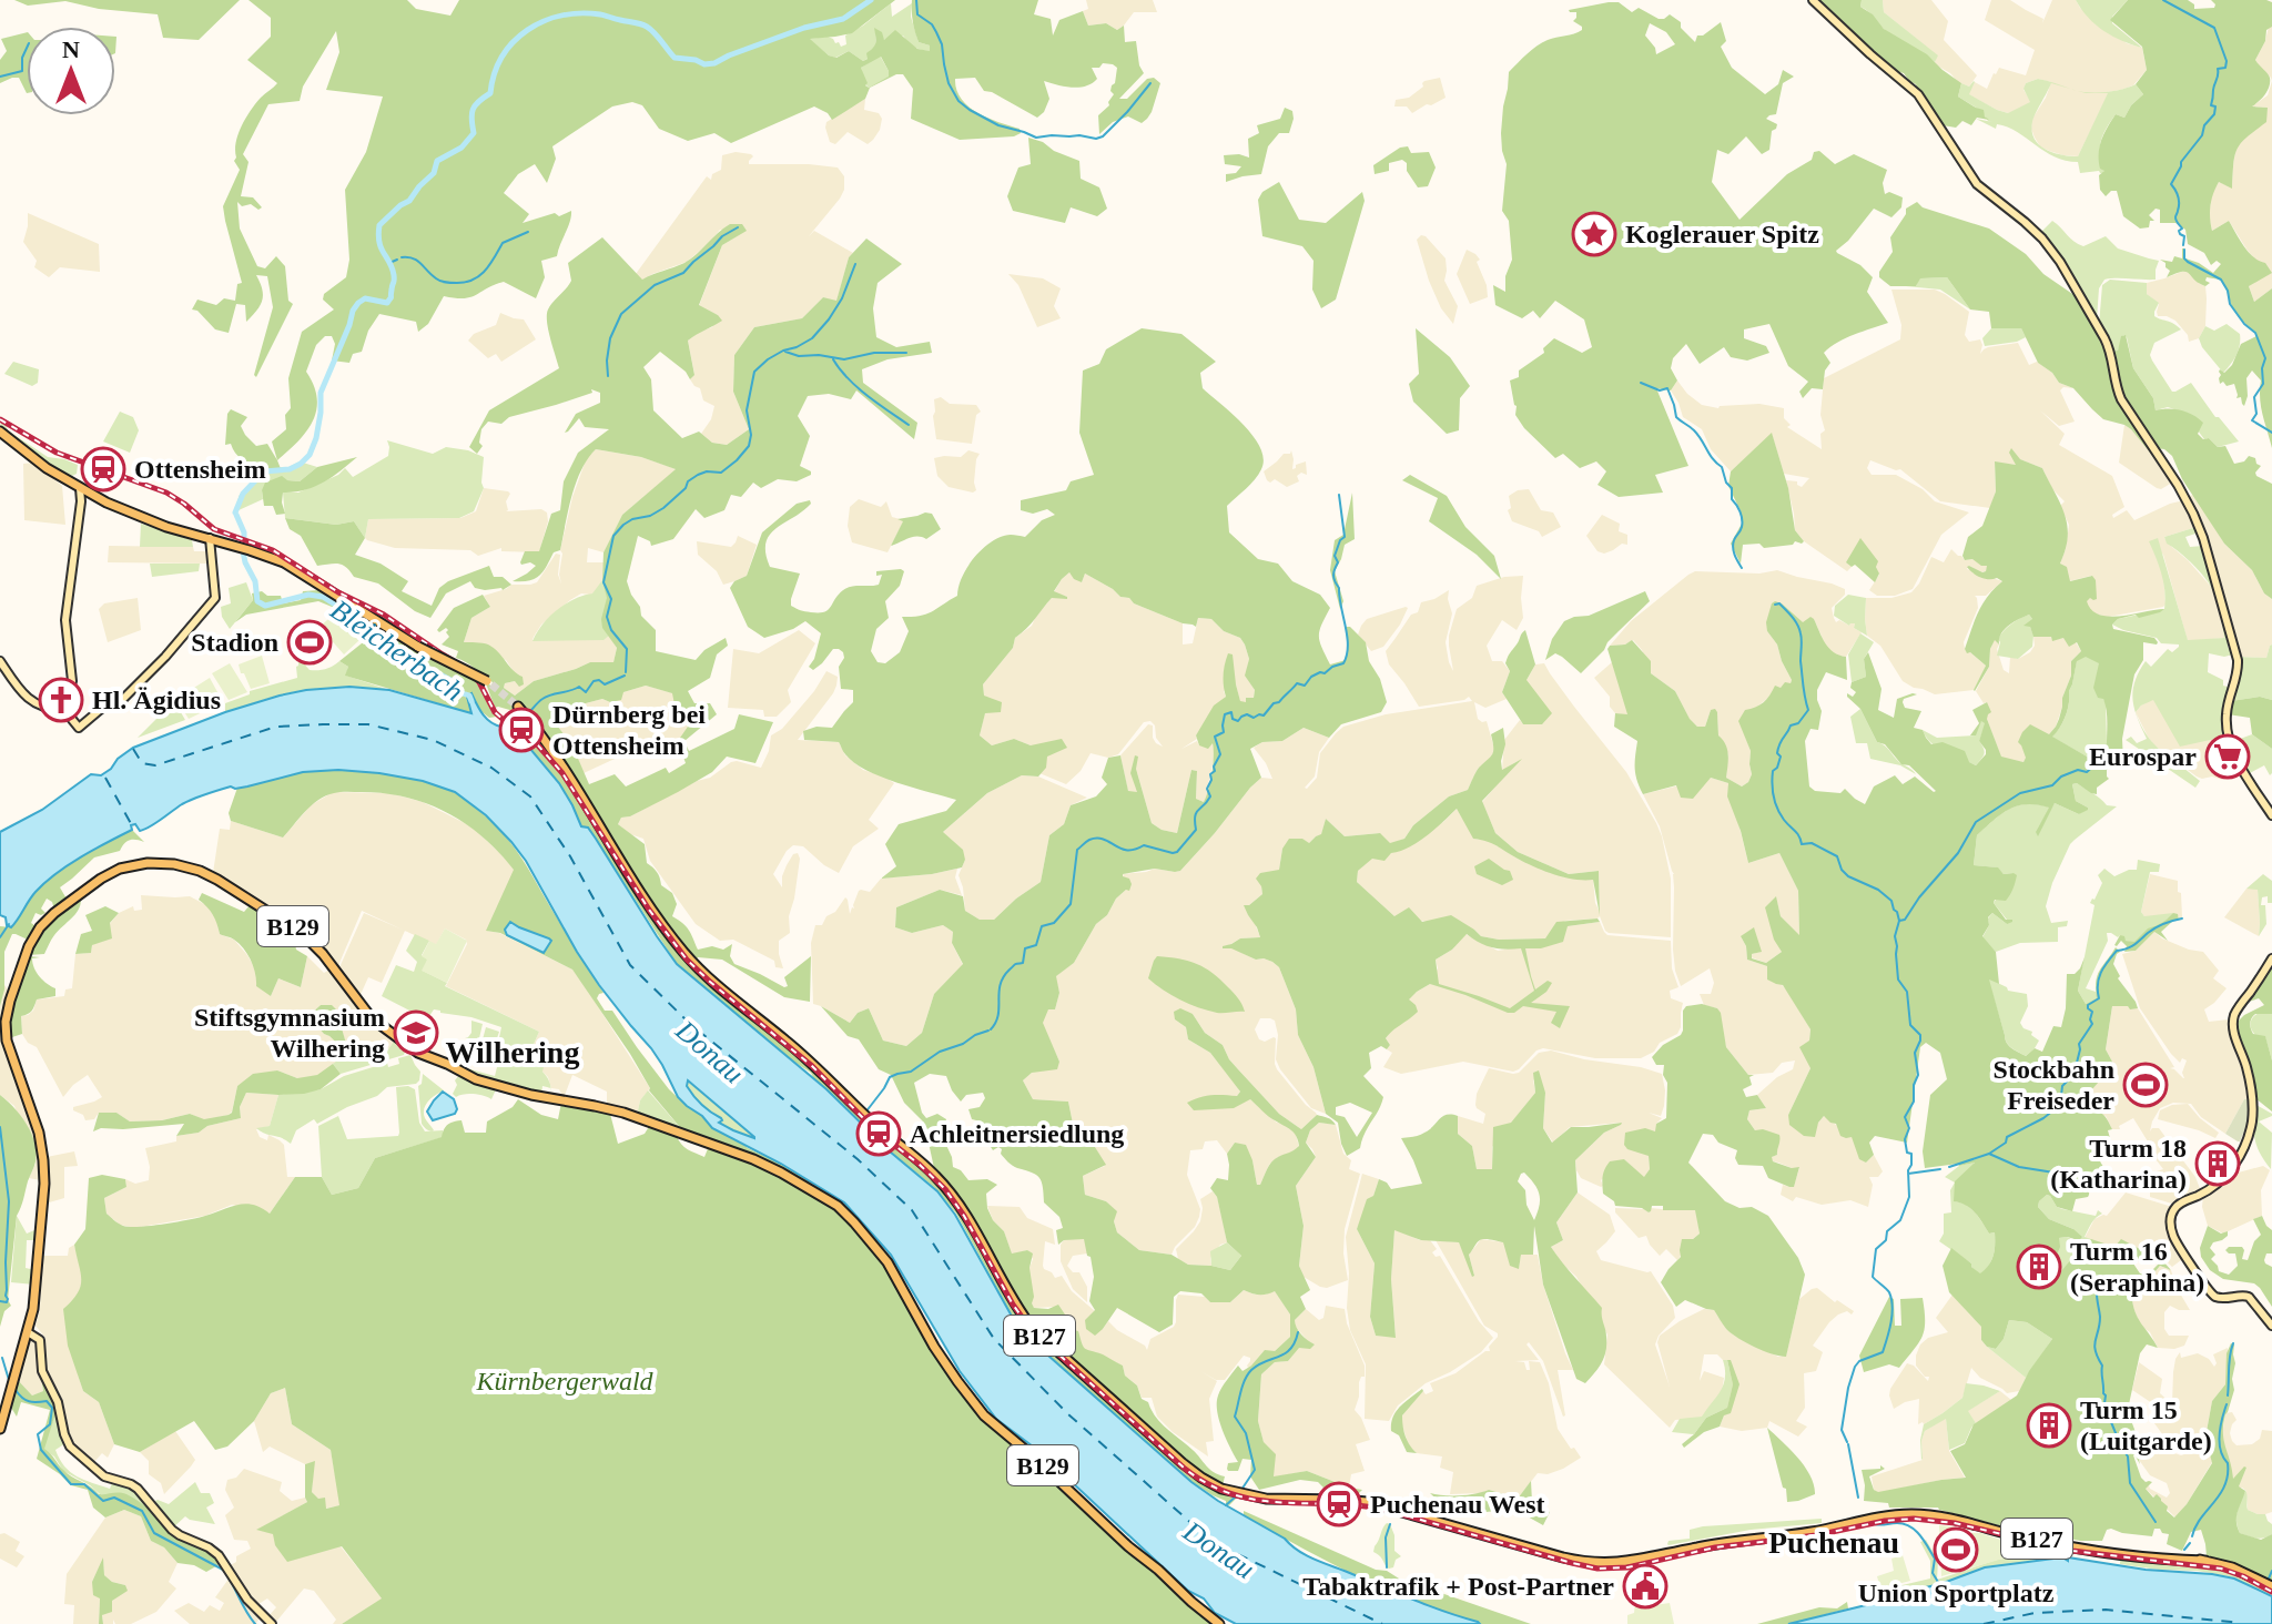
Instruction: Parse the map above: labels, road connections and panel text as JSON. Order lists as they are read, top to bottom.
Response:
{
  "streets": {
    "main road": ["B129", "B127"]
  },
  "districts": ["Wilhering", "Puchenau"],
  "water": ["Bleicherbach", "Donau"],
  "parks": ["Kürnbergerwald"],
  "places": {
    "place": ["Koglerauer Spitz"],
    "station": [
      "Ottensheim",
      "Dürnberg bei Ottensheim",
      "Achleitnersiedlung",
      "Puchenau West"
    ],
    "sports": ["Stadion", "Stockbahn Freiseder", "Union Sportplatz"],
    "church": ["Hl. Ägidius"],
    "supermarket": ["Eurospar"],
    "school or university": ["Stiftsgymnasium Wilhering"],
    "building": ["Turm 18 (Katharina)", "Turm 16 (Seraphina)", "Turm 15 (Luitgarde)"],
    "public building": ["Tabaktrafik + Post-Partner"]
  },
  "north": "top"
}
